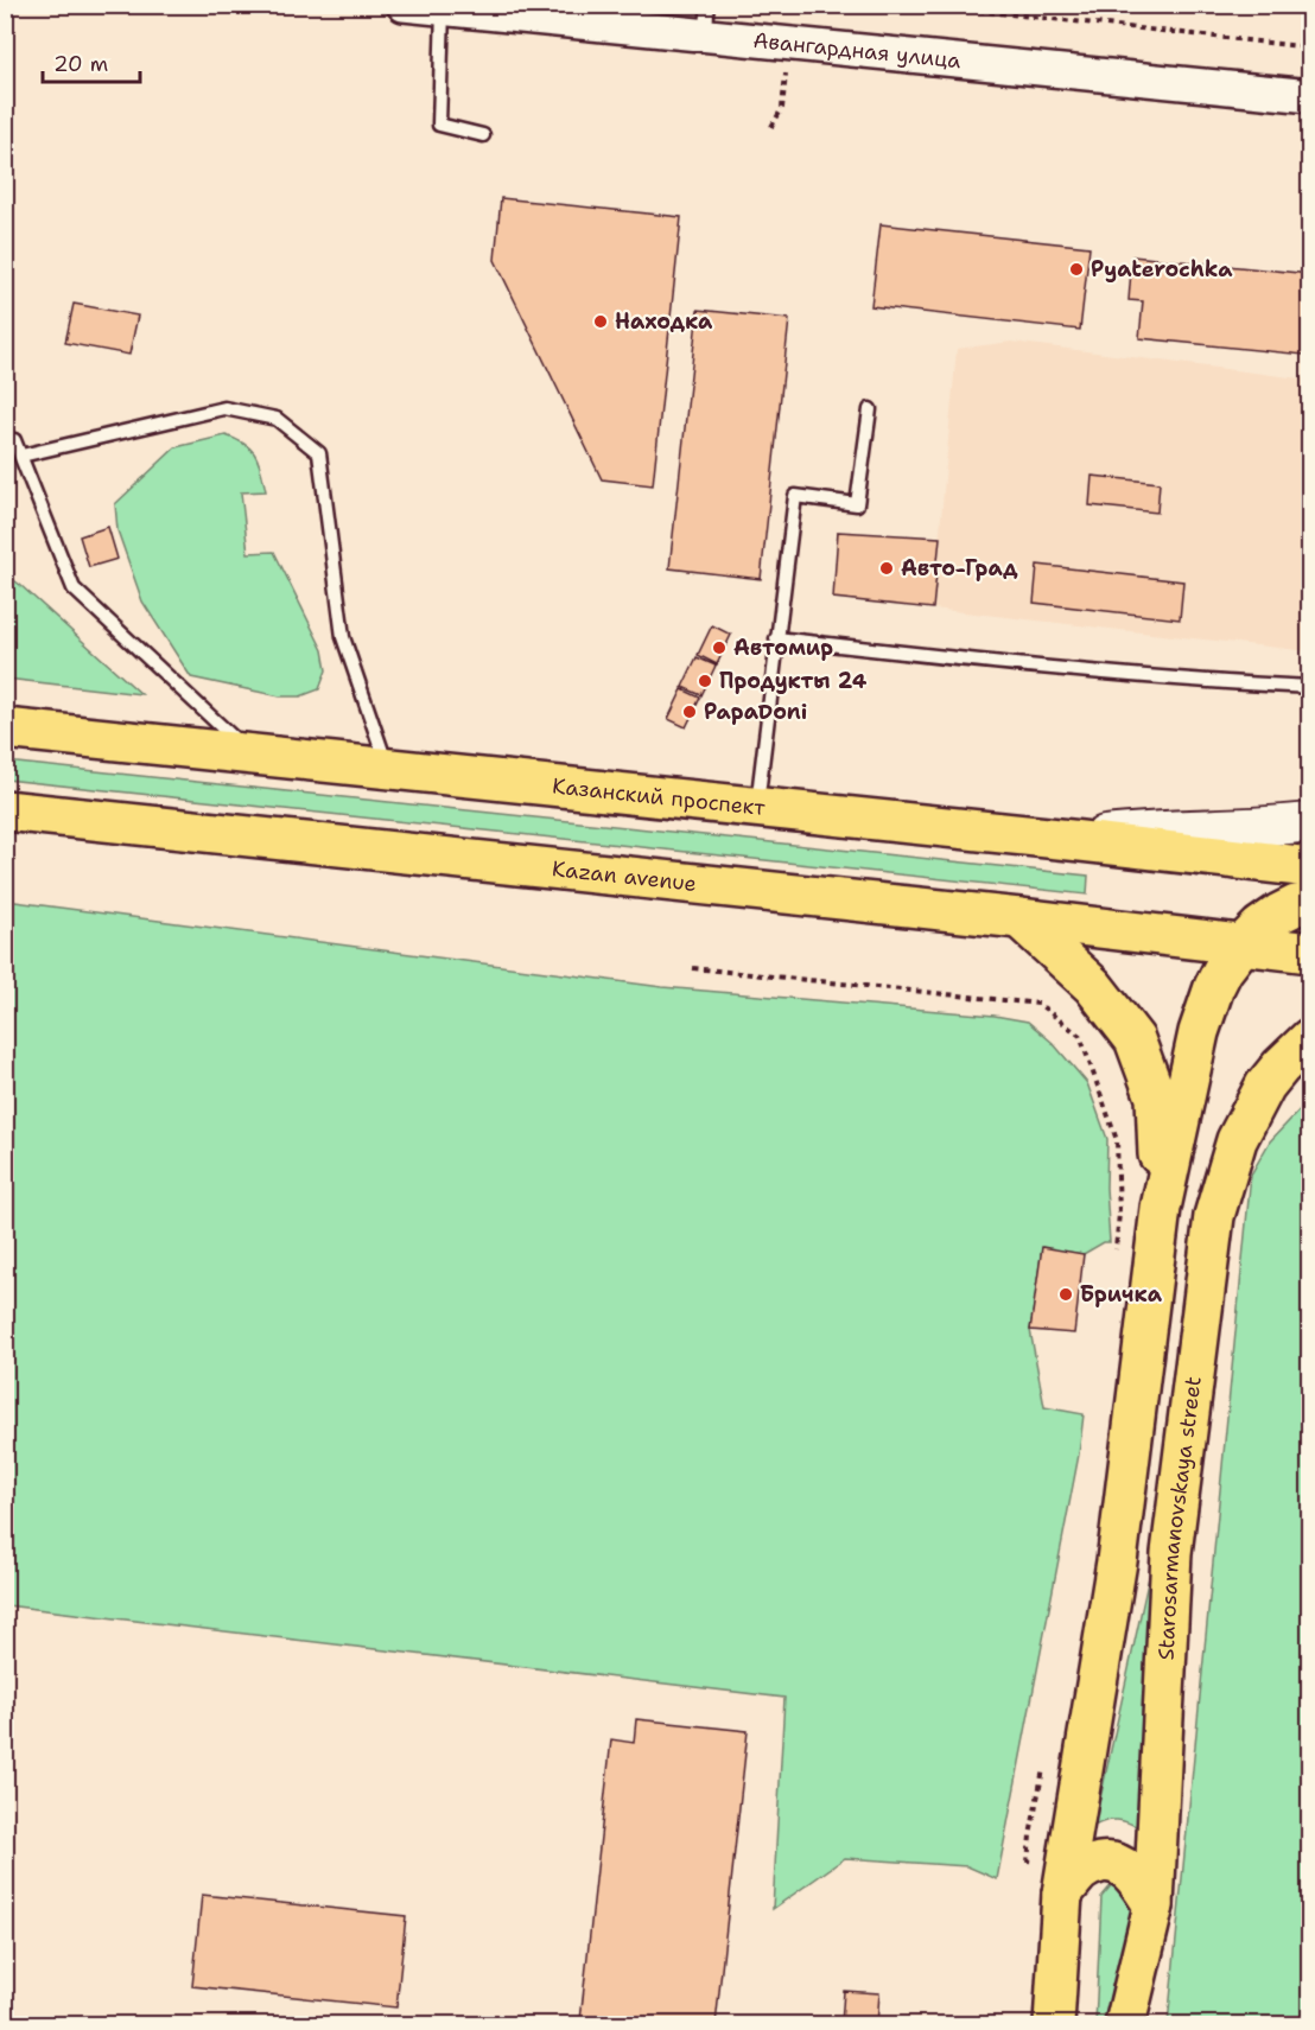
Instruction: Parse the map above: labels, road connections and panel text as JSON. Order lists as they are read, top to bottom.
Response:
{
  "streets": {
    "main road": ["Казанский проспект", "Kazan avenue", "Starosarmanovskaya street"],
    "street": ["Авангардная улица"]
  },
  "places": [
    "Pyaterochka",
    "Находка",
    "Авто-Град",
    "Автомир",
    "Продукты 24",
    "PapaDoni",
    "Бричка"
  ],
  "scale_bar": "20 m"
}
